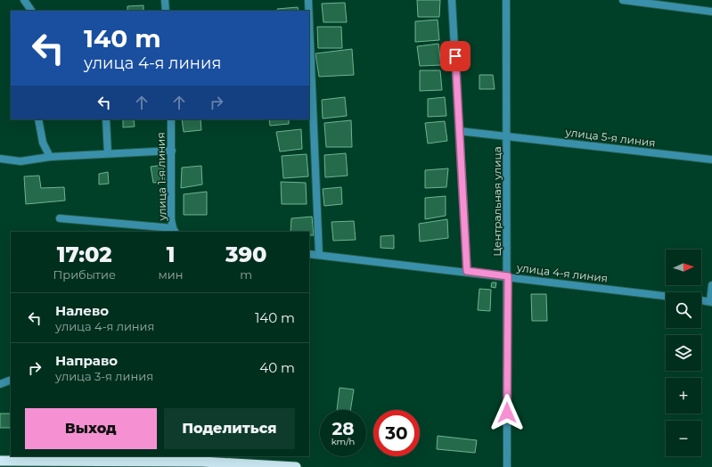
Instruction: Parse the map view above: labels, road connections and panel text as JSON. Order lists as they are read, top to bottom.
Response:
{
  "streets": {
    "street": [
      "улица 5-я линия",
      "улица 1-я линия",
      "Центральная улица",
      "улица 4-я линия"
    ]
  },
  "crossings": [
    ["улица 5-я линия", "Центральная улица"],
    ["Центральная улица", "улица 4-я линия"]
  ],
  "north": "right",
  "page": {
    "turn": ["140 m", "улица 4-я линия"],
    "eta": [
      "17:02",
      "Прибытие",
      "1",
      "мин",
      "390",
      "m"
    ],
    "map_buttons": ["+", "−"],
    "list": [
      {
        "name": "Налево",
        "note": "улица 4-я линия",
        "value": "140 m"
      },
      {
        "name": "Направо",
        "note": "улица 3-я линия",
        "value": "40 m"
      }
    ],
    "buttons": ["Выход", "Поделиться"],
    "speed": "28 km/h",
    "limit": "30"
  }
}
